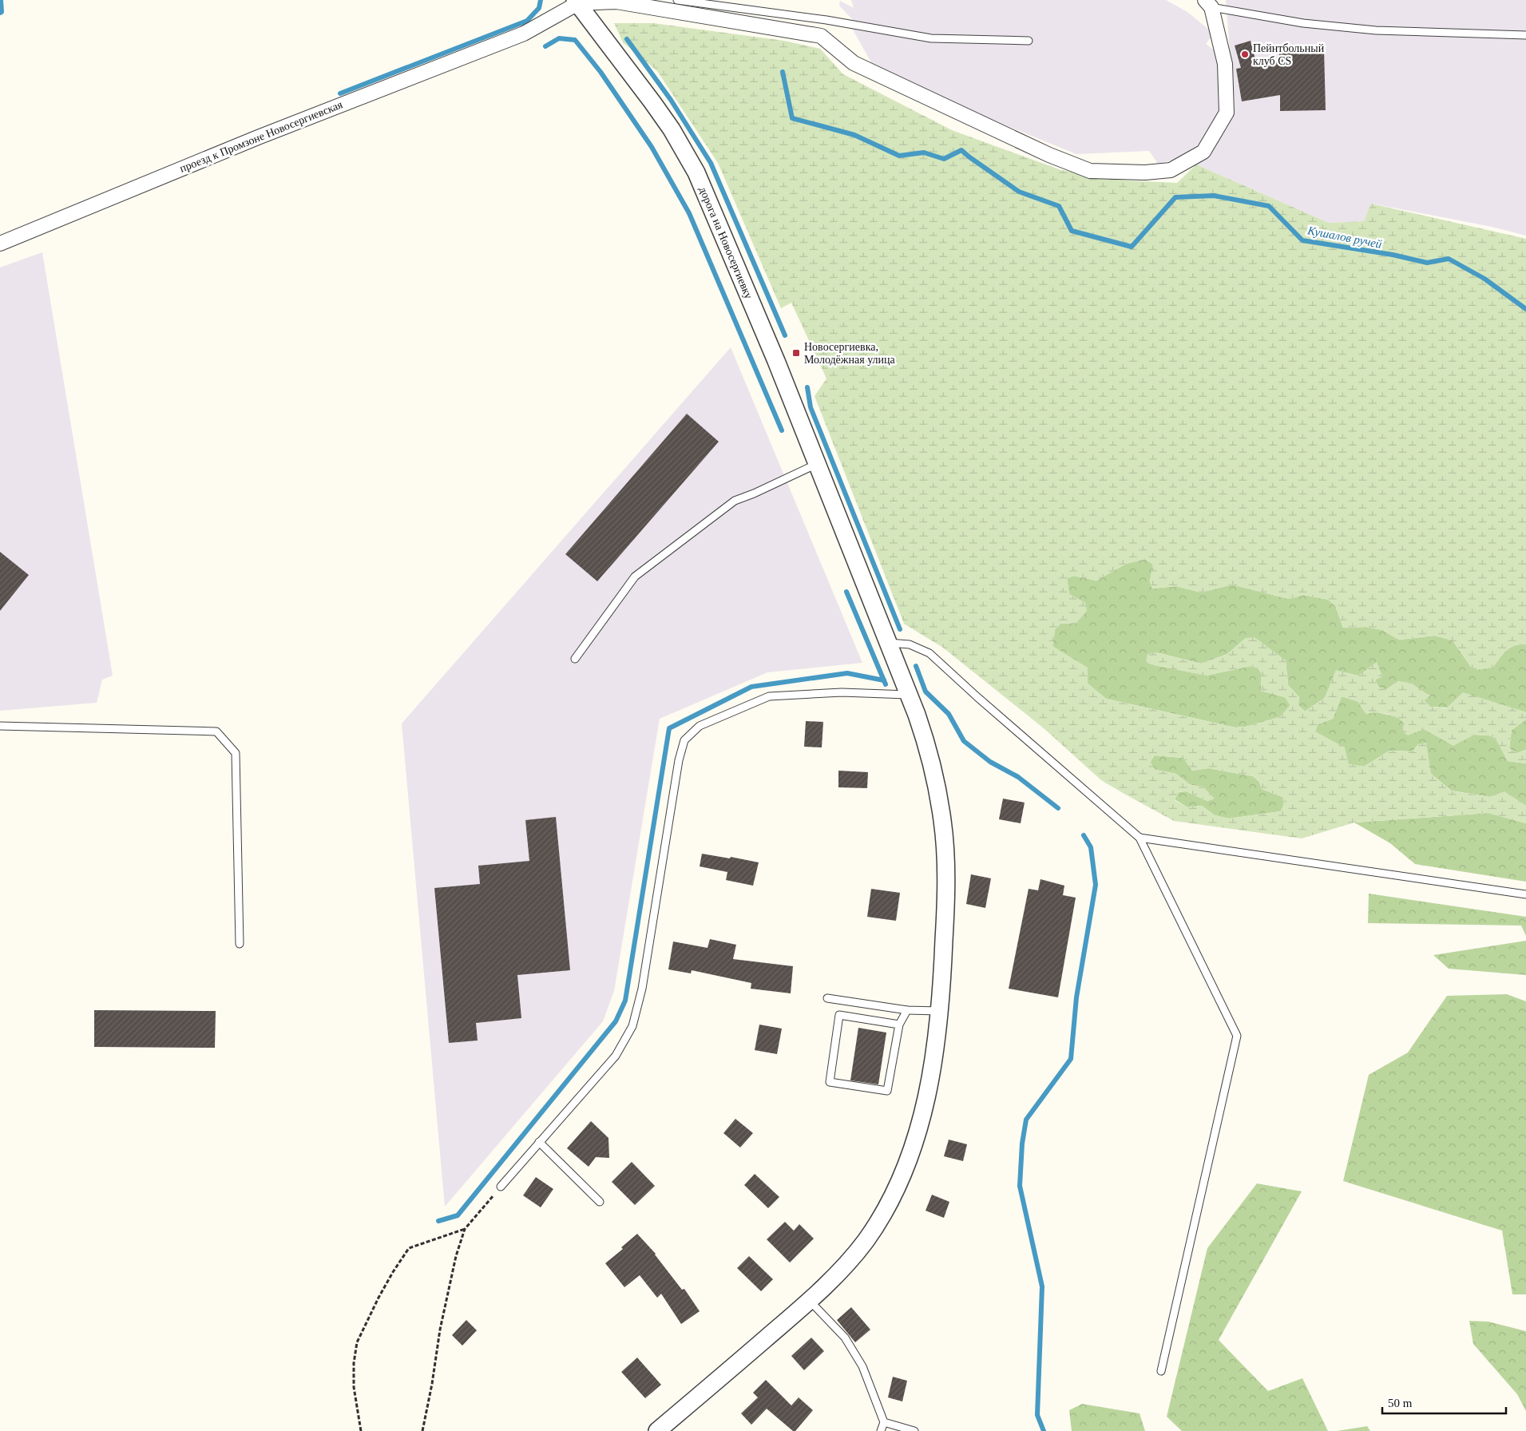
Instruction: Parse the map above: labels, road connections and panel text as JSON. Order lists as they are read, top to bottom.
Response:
{
  "streets": {
    "street": ["проезд к Промзоне Новосергиевская", "дорога на Новосергиевку"]
  },
  "crossings": [
    ["проезд к Промзоне Новосергиевская", "дорога на Новосергиевку"]
  ],
  "water": ["Кушалов ручей"],
  "places": {
    "other": ["Пейнтбольный клуб CS"],
    "transit": ["Новосергиевка, Молодёжная улица"]
  },
  "scale_bar": "50 m"
}
